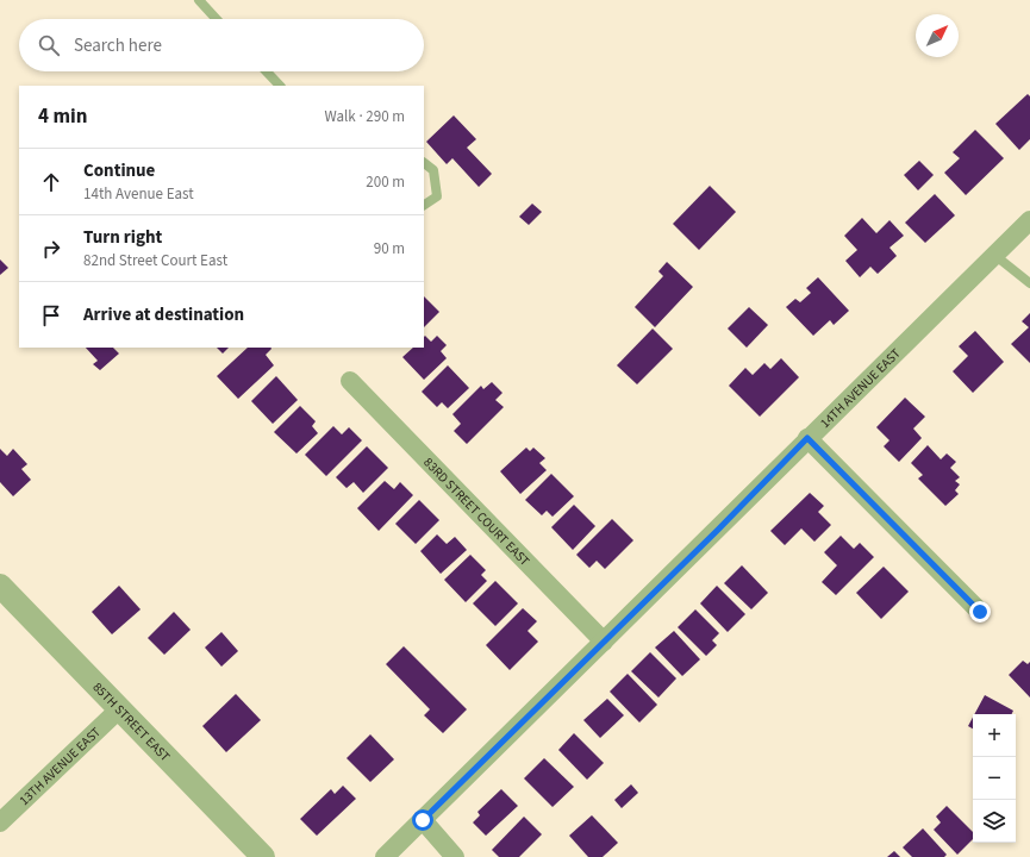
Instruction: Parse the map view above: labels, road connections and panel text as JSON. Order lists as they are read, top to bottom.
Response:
{
  "streets": {
    "street": [
      "14TH AVENUE EAST",
      "83RD STREET COURT EAST",
      "85TH STREET EAST",
      "13TH AVENUE EAST"
    ]
  },
  "crossings": [
    ["14TH AVENUE EAST", "83RD STREET COURT EAST"],
    ["85TH STREET EAST", "13TH AVENUE EAST"]
  ],
  "north": "top right",
  "page": {
    "search": "Search here",
    "heading": ["4 min", "Walk · 290 m"],
    "list": [
      ["Continue", "14th Avenue East", "200 m"],
      ["Turn right", "82nd Street Court East", "90 m"],
      "Arrive at destination"
    ],
    "map_buttons": ["+", "−"]
  }
}
